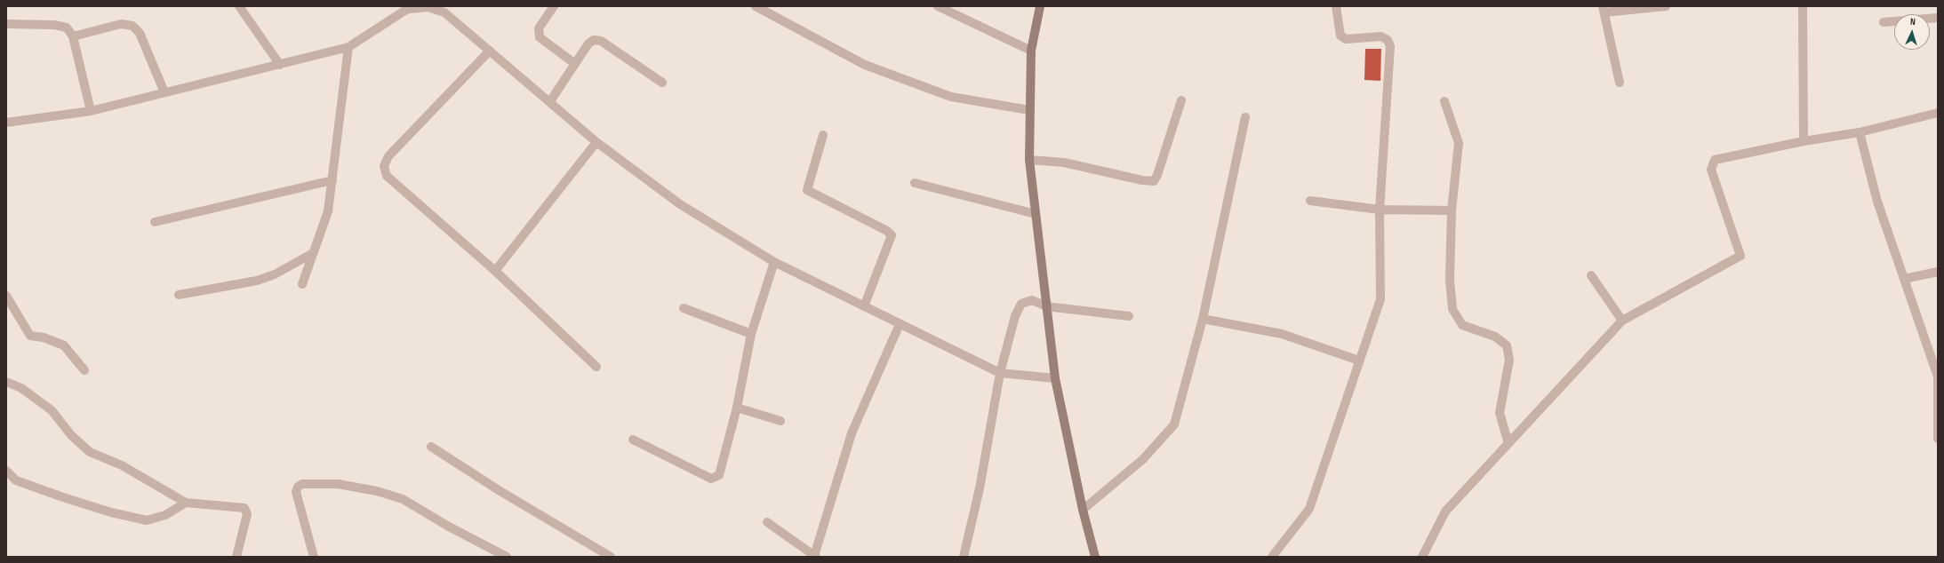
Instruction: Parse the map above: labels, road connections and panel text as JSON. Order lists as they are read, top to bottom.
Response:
{
  "north": "top"
}
